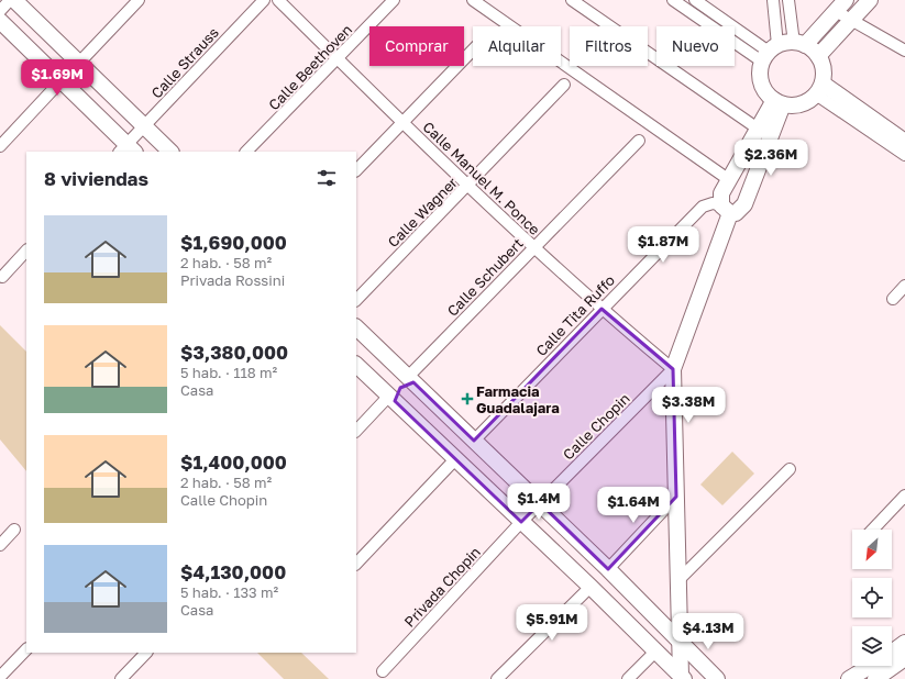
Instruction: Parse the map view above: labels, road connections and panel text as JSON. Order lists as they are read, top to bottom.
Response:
{
  "streets": {
    "street": [
      "Calle Strauss",
      "Calle Beethoven",
      "Calle Manuel M. Ponce",
      "Calle Wagner",
      "Calle Schubert",
      "Calle Tita Ruffo",
      "Calle Chopin",
      "Privada Chopin"
    ]
  },
  "crossings": [
    ["Calle Beethoven", "Calle Manuel M. Ponce"],
    ["Calle Manuel M. Ponce", "Calle Wagner"],
    ["Calle Manuel M. Ponce", "Calle Schubert"],
    ["Calle Manuel M. Ponce", "Calle Tita Ruffo"],
    ["Calle Manuel M. Ponce", "Calle Chopin"],
    ["Calle Chopin", "Privada Chopin"]
  ],
  "places": {
    "health": ["Farmacia Guadalajara"]
  },
  "north": "bottom left",
  "page": {
    "chip": [
      "Comprar",
      "Alquilar",
      "Filtros",
      "Nuevo"
    ],
    "price": [
      "$1.69M",
      "$2.36M",
      "$1.87M",
      "$3.38M",
      "$1.4M",
      "$1.64M",
      "$5.91M",
      "$4.13M"
    ],
    "heading": "8 viviendas",
    "list": [
      {
        "name": "$1,690,000",
        "note": "2 hab. · 58 m² · Privada Rossini"
      },
      {
        "name": "$3,380,000",
        "note": "5 hab. · 118 m² · Casa"
      },
      {
        "name": "$1,400,000",
        "note": "2 hab. · 58 m² · Calle Chopin"
      },
      {
        "name": "$4,130,000",
        "note": "5 hab. · 133 m² · Casa"
      }
    ]
  }
}
